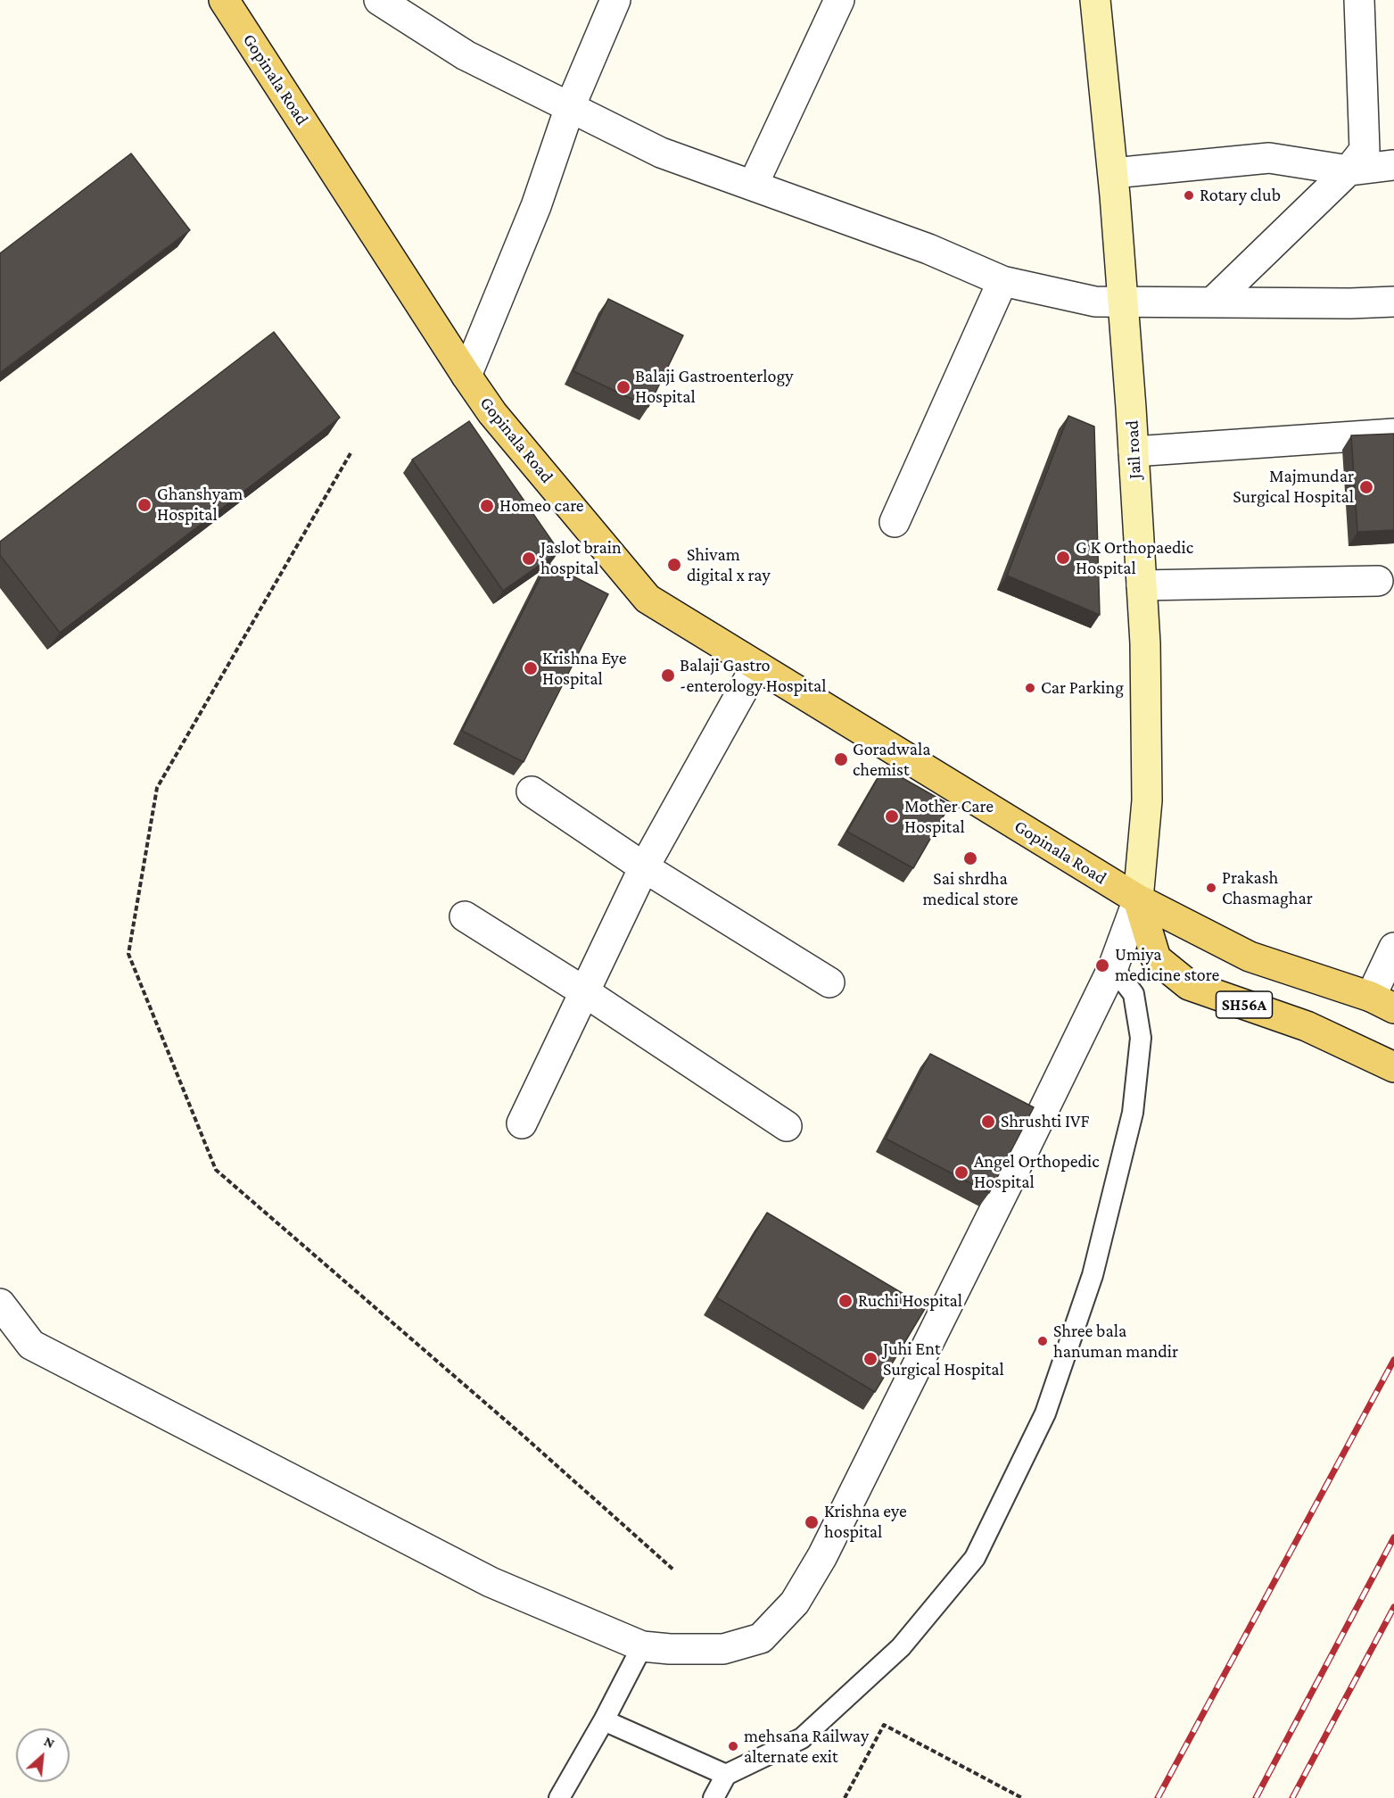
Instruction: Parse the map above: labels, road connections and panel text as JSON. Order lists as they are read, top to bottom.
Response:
{
  "streets": {
    "main road": ["Gopinala Road", "SH56A"],
    "street": ["Jail road"]
  },
  "crossings": [
    ["Gopinala Road", "Jail road"],
    ["Gopinala Road", "SH56A"],
    ["Jail road", "SH56A"]
  ],
  "places": [
    "Rotary club",
    "Balaji Gastroenterlogy Hospital",
    "Majmundar Surgical Hospital",
    "Ghanshyam Hospital",
    "Homeo care",
    "G K Orthopaedic Hospital",
    "Jaslot brain hospital",
    "Shivam digital x ray",
    "Krishna Eye Hospital",
    "Balaji Gastro -enterology Hospital",
    "Car Parking",
    "Goradwala chemist",
    "Mother Care Hospital",
    "Sai shrdha medical store",
    "Prakash Chasmaghar",
    "Umiya medicine store",
    "Shrushti IVF",
    "Angel Orthopedic Hospital",
    "Ruchi Hospital",
    "Shree bala hanuman mandir",
    "Juhi Ent Surgical Hospital",
    "Krishna eye hospital",
    "mehsana Railway alternate exit"
  ],
  "north": "top right"
}
